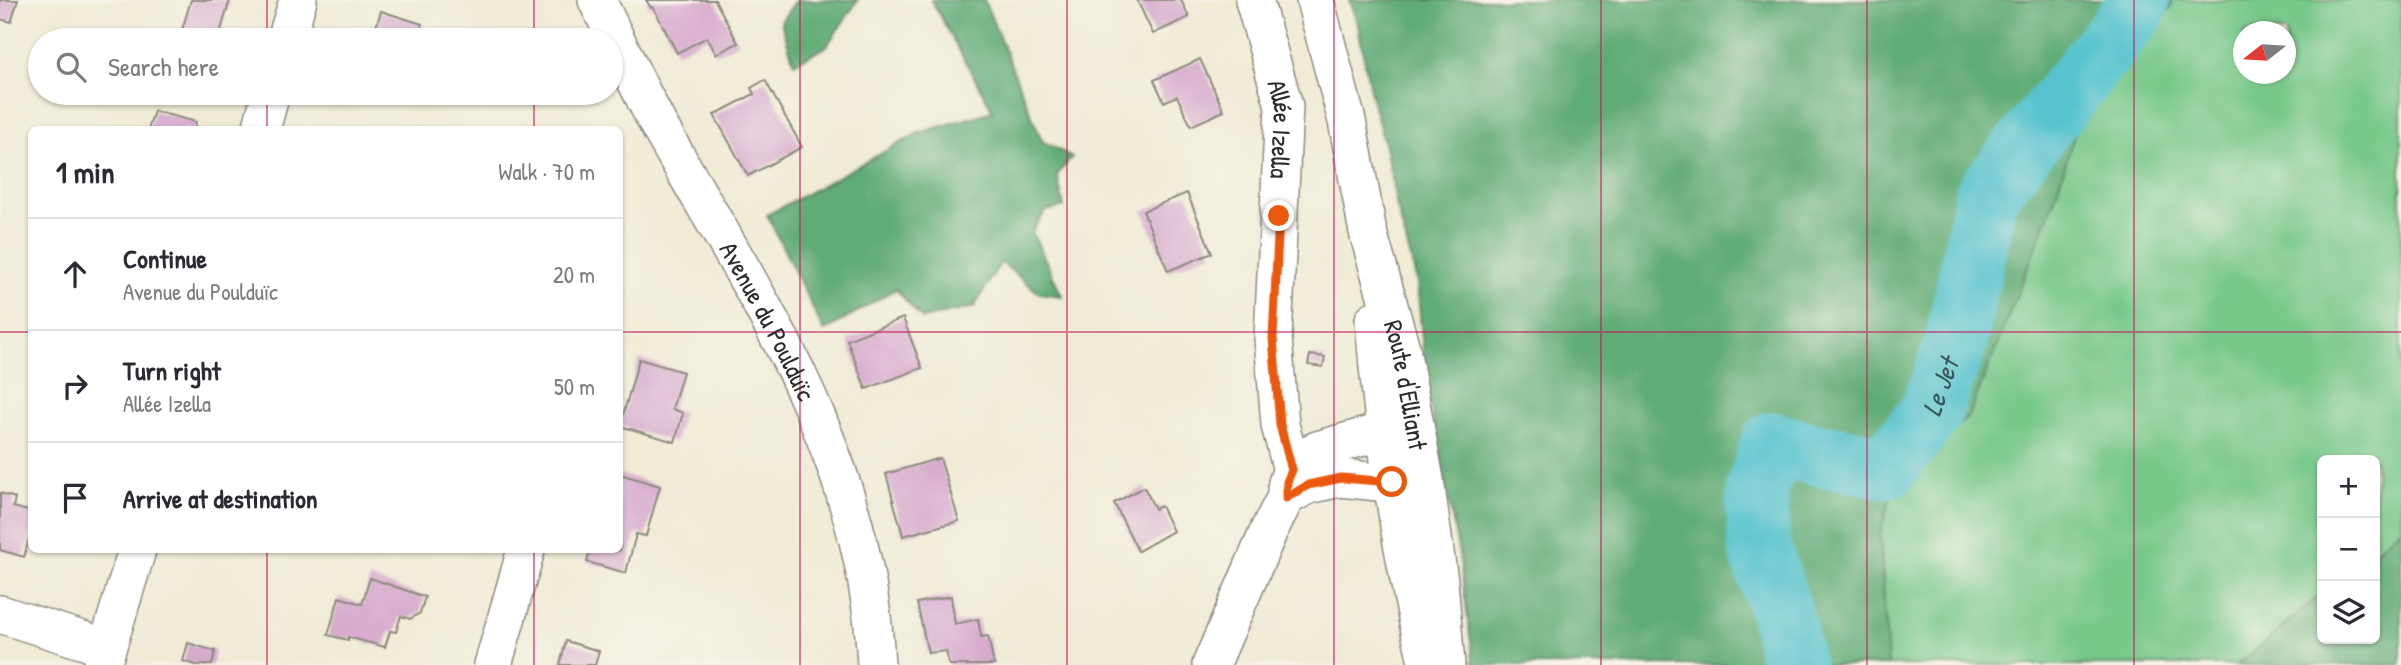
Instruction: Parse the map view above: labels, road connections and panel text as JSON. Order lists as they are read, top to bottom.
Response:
{
  "streets": {
    "street": ["Allée Izella", "Avenue du Poulduïc", "Route d'Elliant"]
  },
  "water": ["Le Jet"],
  "north": "left",
  "page": {
    "search": "Search here",
    "heading": ["1 min", "Walk · 70 m"],
    "list": [
      ["Continue", "Avenue du Poulduïc", "20 m"],
      ["Turn right", "Allée Izella", "50 m"],
      "Arrive at destination"
    ],
    "map_buttons": ["+", "−"]
  }
}
